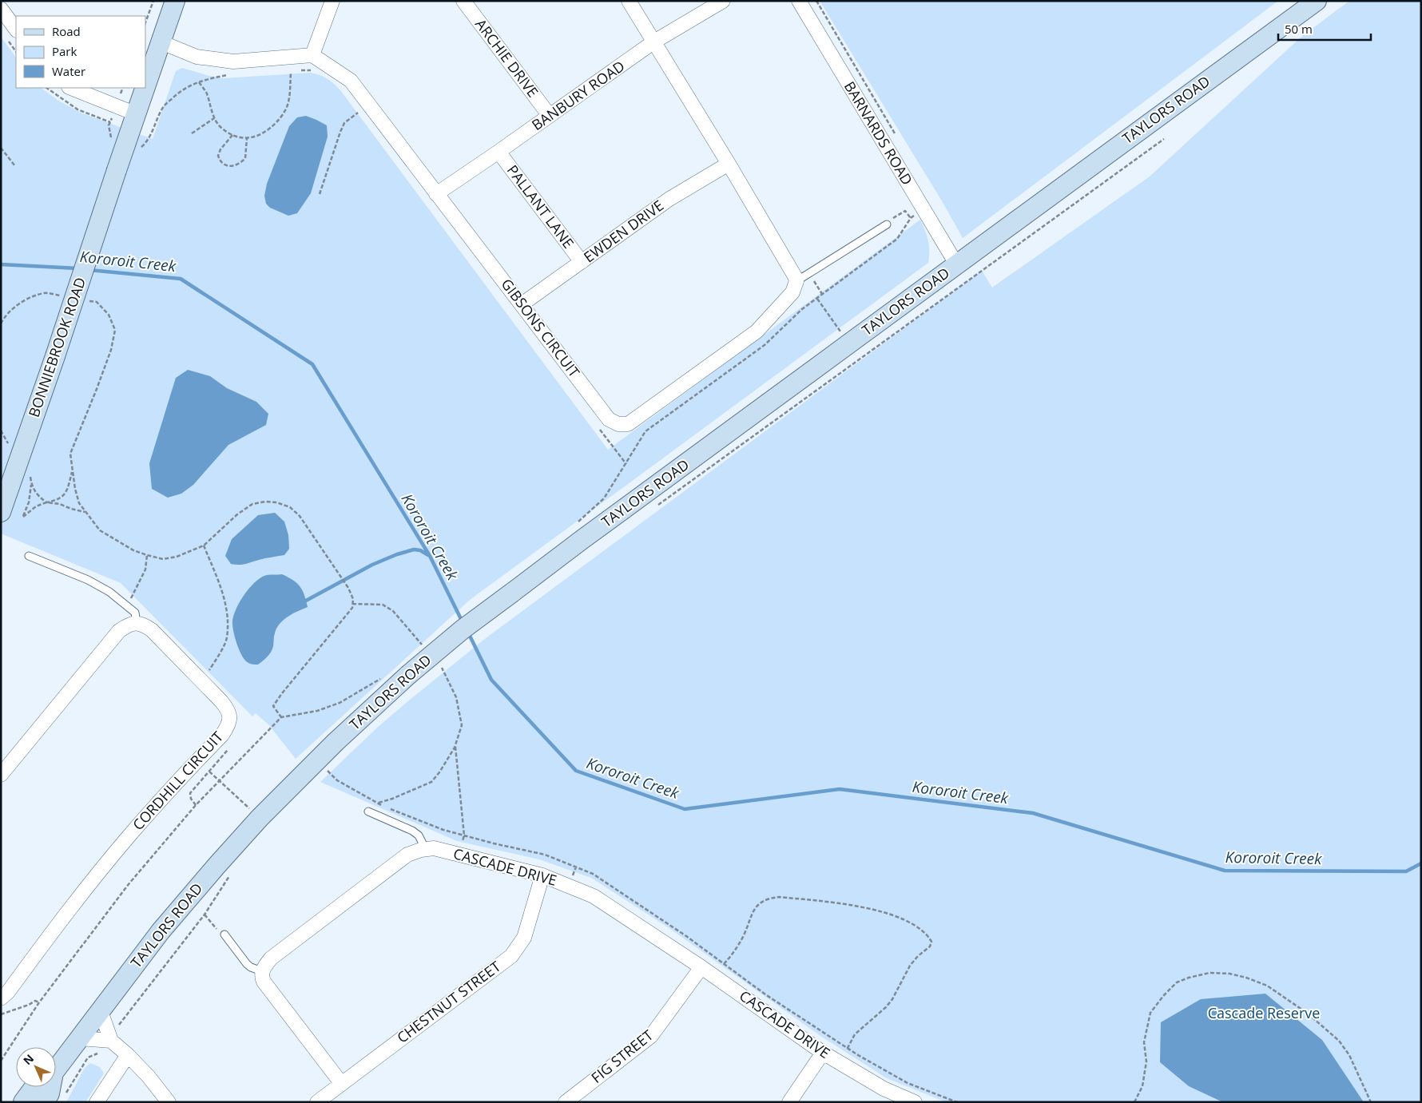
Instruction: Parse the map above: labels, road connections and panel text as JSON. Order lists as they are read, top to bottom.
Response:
{
  "streets": {
    "street": [
      "ARCHIE DRIVE",
      "BANBURY ROAD",
      "TAYLORS ROAD",
      "BARNARDS ROAD",
      "PALLANT LANE",
      "EWDEN DRIVE",
      "GIBSONS CIRCUIT",
      "BONNIEBROOK ROAD",
      "CORDHILL CIRCUIT",
      "CASCADE DRIVE",
      "CHESTNUT STREET",
      "FIG STREET"
    ]
  },
  "crossings": [
    ["ARCHIE DRIVE", "BANBURY ROAD"],
    ["BANBURY ROAD", "PALLANT LANE"],
    ["BANBURY ROAD", "GIBSONS CIRCUIT"],
    ["TAYLORS ROAD", "BARNARDS ROAD"],
    ["PALLANT LANE", "EWDEN DRIVE"],
    ["EWDEN DRIVE", "GIBSONS CIRCUIT"],
    ["CASCADE DRIVE", "CHESTNUT STREET"],
    ["CASCADE DRIVE", "FIG STREET"]
  ],
  "water": ["Kororoit Creek"],
  "parks": ["Cascade Reserve"],
  "legend": ["Road", "Park", "Water"],
  "scale_bar": "50 m",
  "north": "top left"
}
